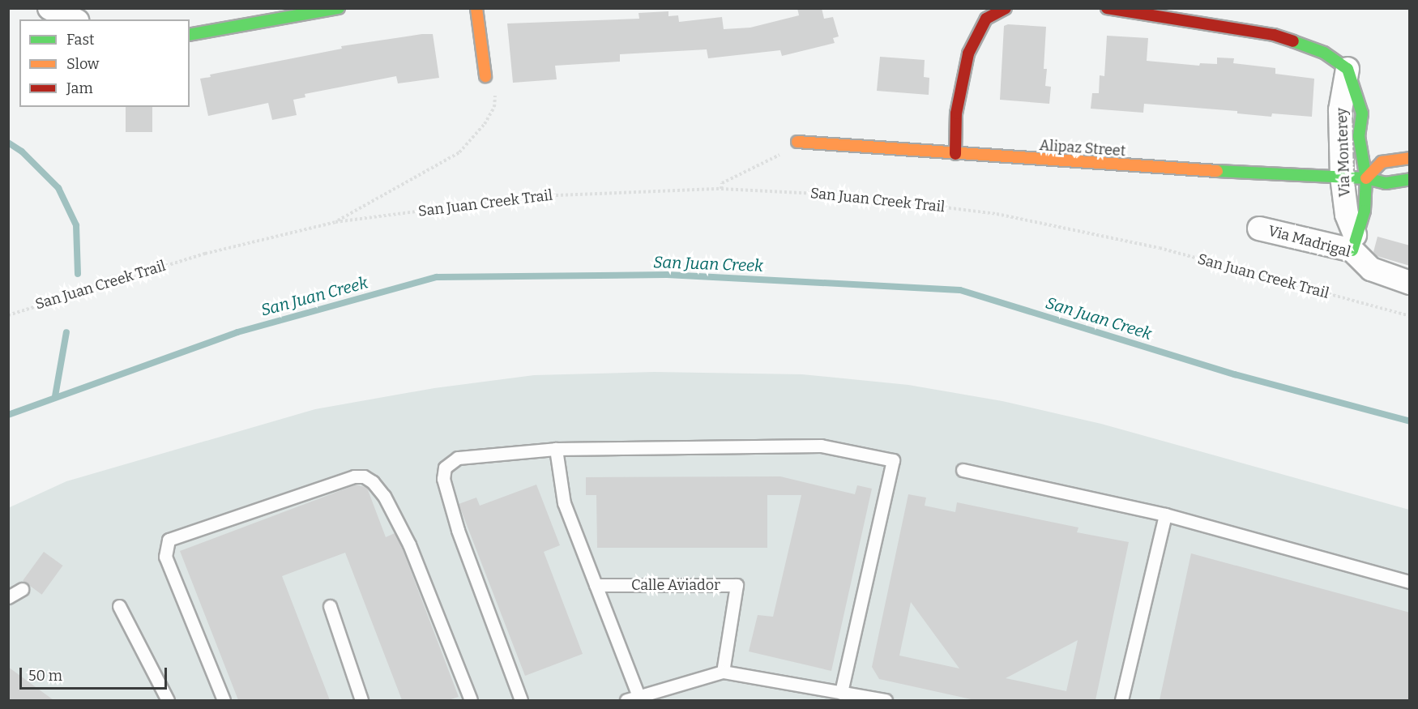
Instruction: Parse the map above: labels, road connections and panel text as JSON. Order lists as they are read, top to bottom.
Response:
{
  "streets": {
    "street": ["Alipaz Street", "Via Monterey", "Via Madrigal"],
    "lane": ["Calle Aviador"],
    "path": ["San Juan Creek Trail"]
  },
  "crossings": [
    ["Alipaz Street", "Via Monterey"],
    ["Via Monterey", "Via Madrigal"]
  ],
  "water": ["San Juan Creek"],
  "legend": ["Fast", "Slow", "Jam"],
  "scale_bar": "50 m"
}
